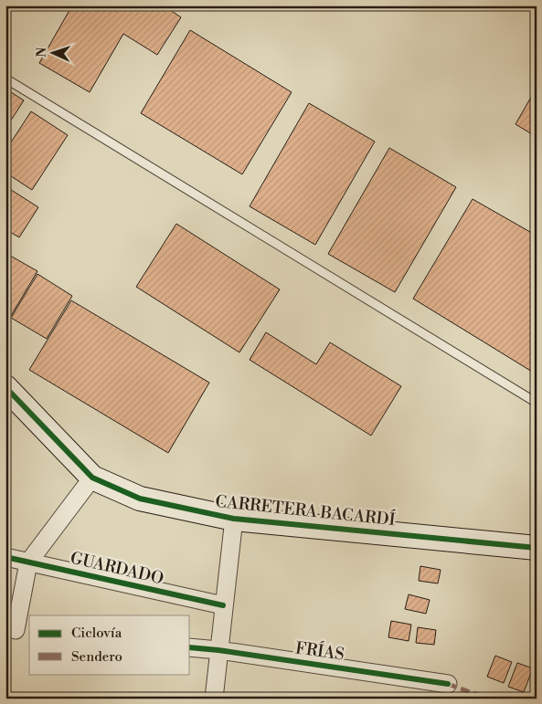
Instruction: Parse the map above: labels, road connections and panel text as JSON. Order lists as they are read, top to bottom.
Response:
{
  "streets": {
    "street": ["CARRETERA BACARDÍ", "GUARDADO", "FRÍAS"]
  },
  "legend": ["Ciclovía", "Sendero"],
  "north": "left"
}
